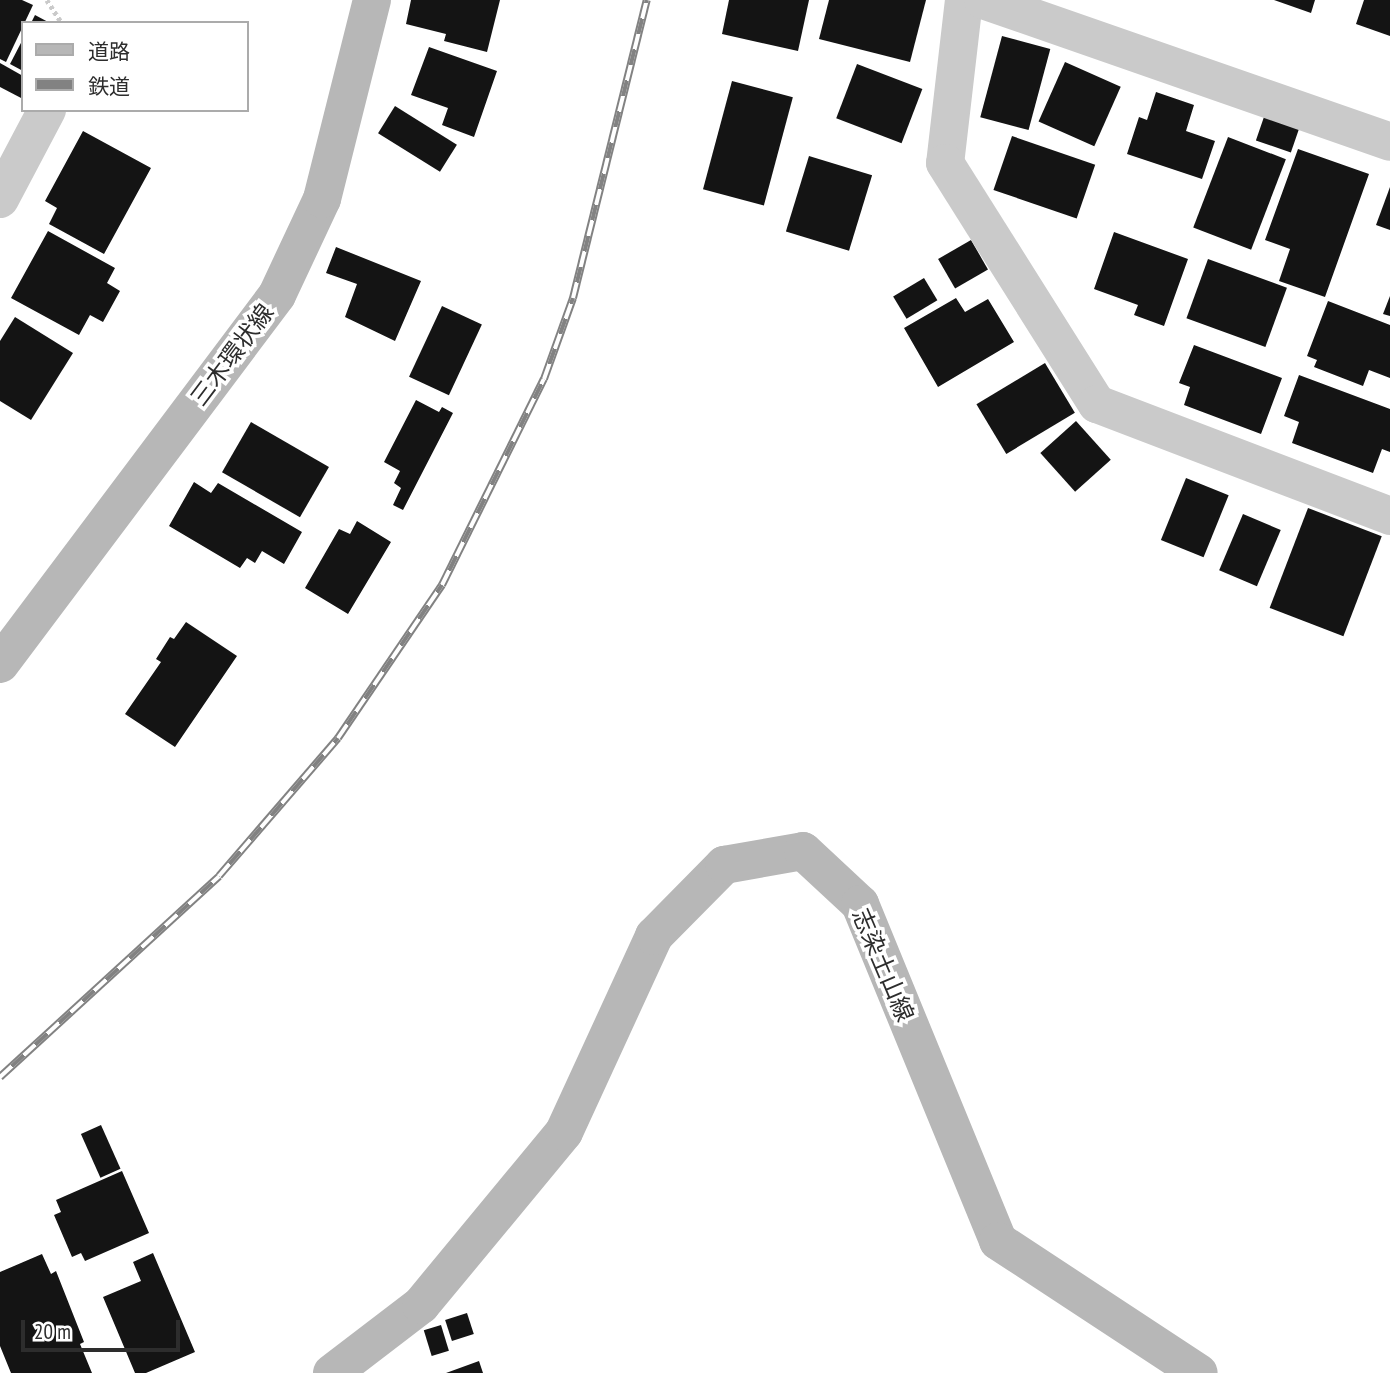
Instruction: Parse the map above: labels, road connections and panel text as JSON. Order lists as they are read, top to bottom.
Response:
{
  "streets": {
    "main road": ["三木環状線", "志染土山線"]
  },
  "legend": ["道路", "鉄道"],
  "scale_bar": "20 m"
}
